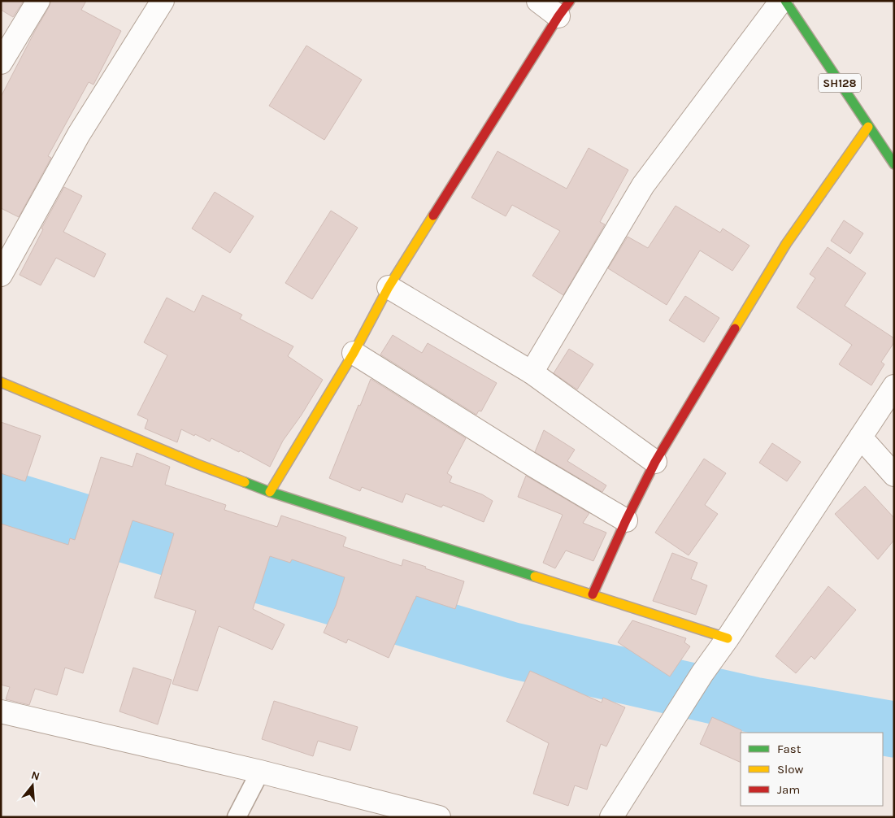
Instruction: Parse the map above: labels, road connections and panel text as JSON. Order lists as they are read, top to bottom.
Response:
{
  "streets": {
    "street": ["SH128"]
  },
  "legend": ["Fast", "Slow", "Jam"],
  "north": "top"
}
